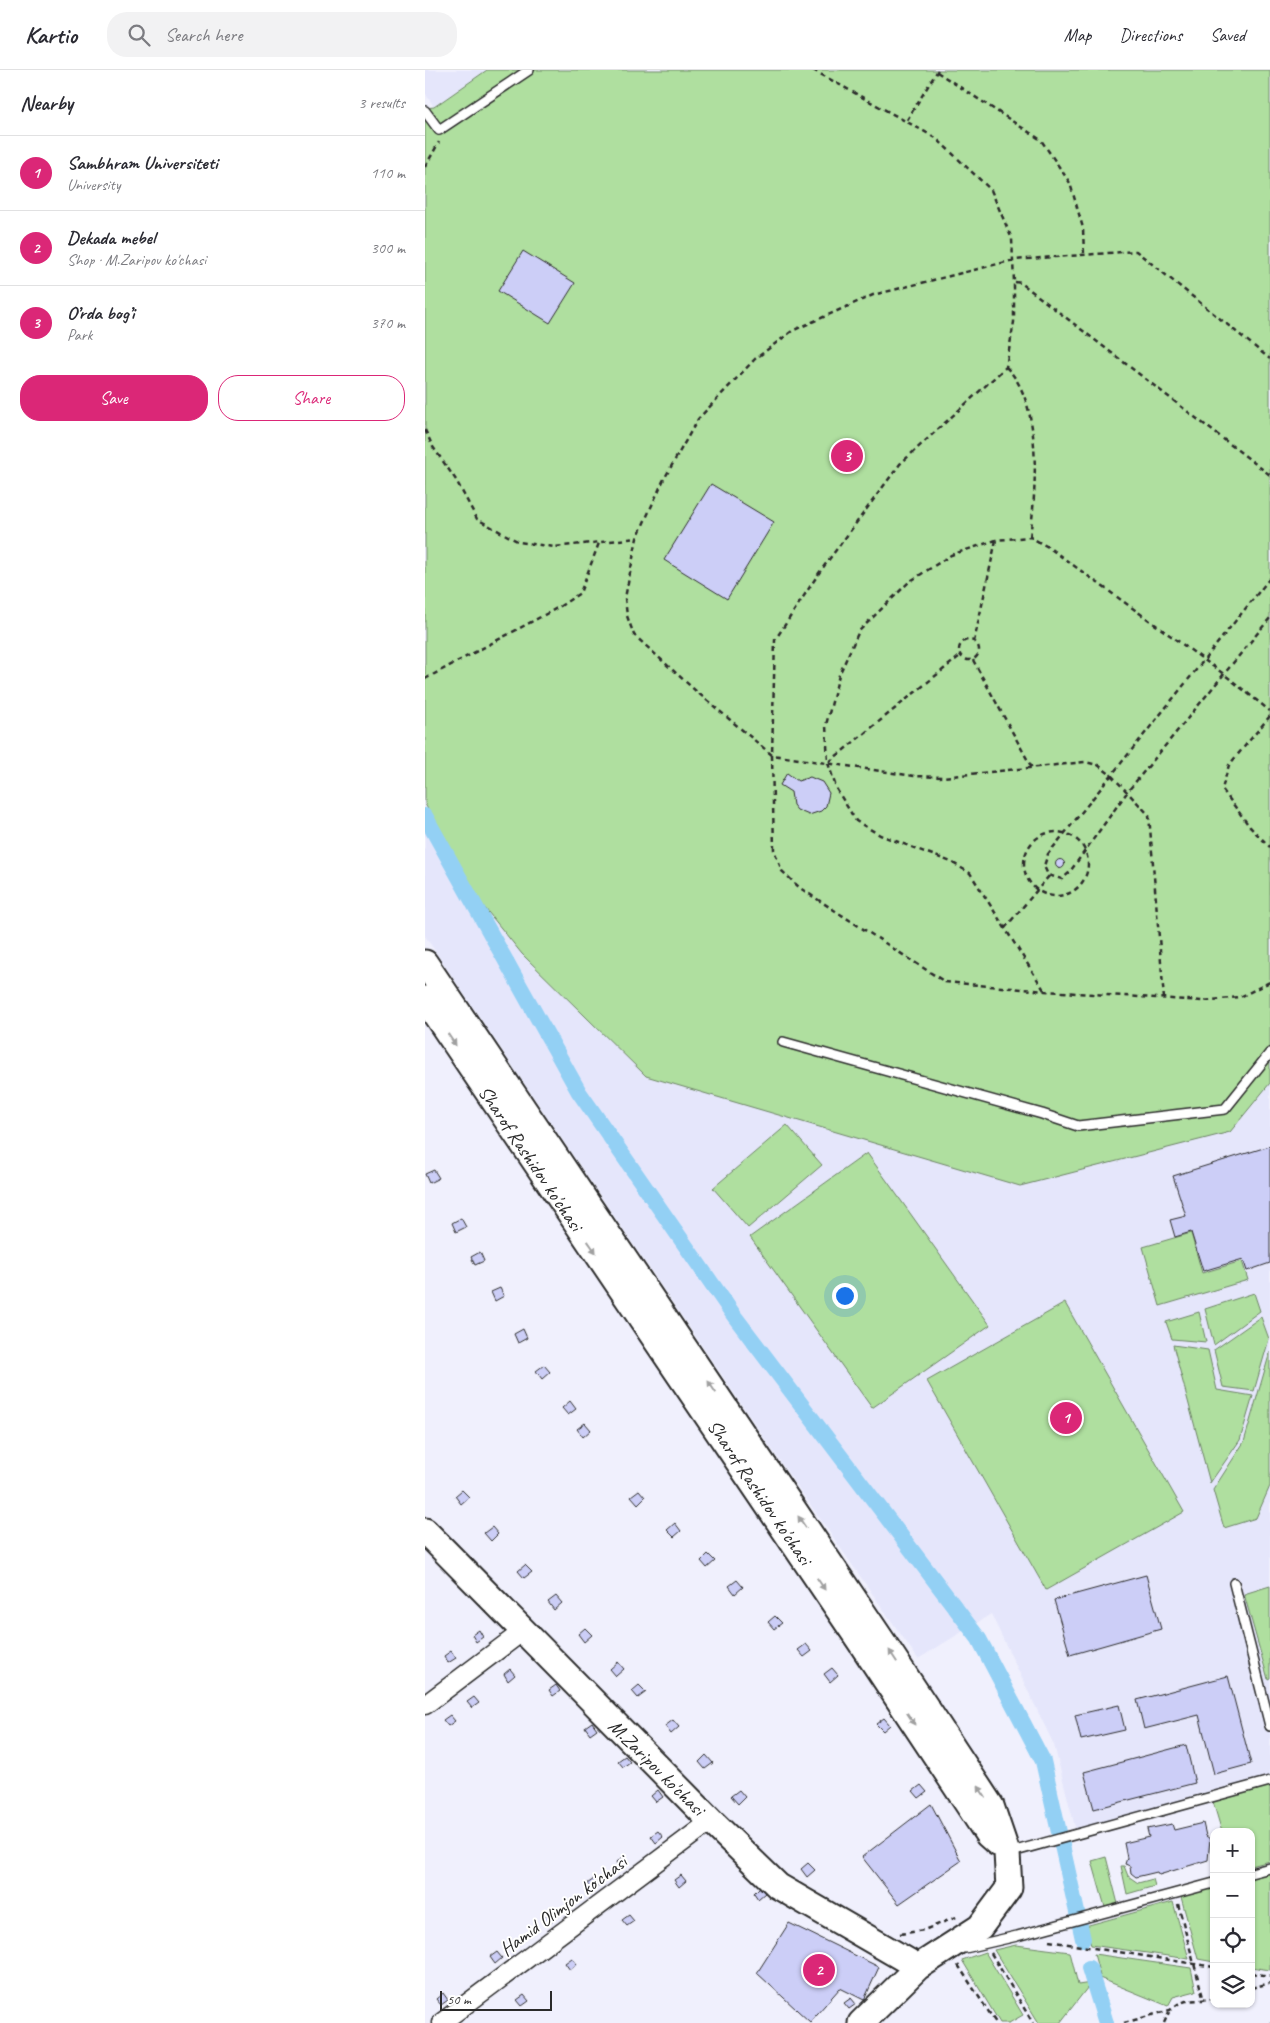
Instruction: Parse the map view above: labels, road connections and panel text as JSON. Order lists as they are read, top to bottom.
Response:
{
  "streets": {
    "street": ["Sharof Rashidov ko'chasi", "M.Zaripov ko'chasi", "Hamid Olimjon ko'chasi"]
  },
  "crossings": [
    ["M.Zaripov ko'chasi", "Hamid Olimjon ko'chasi"]
  ],
  "scale_bar": "50 m",
  "page": {
    "header": "Kartio",
    "search": "Search here",
    "nav": ["Map", "Directions", "Saved"],
    "heading": ["Nearby", "3 results"],
    "list": [
      {
        "mark": "1",
        "name": "Sambhram Universiteti",
        "note": "University",
        "value": "110 m"
      },
      {
        "mark": "2",
        "name": "Dekada mebel",
        "note": "Shop · M.Zaripov ko'chasi",
        "value": "300 m"
      },
      {
        "mark": "3",
        "name": "O’rda bog’i",
        "note": "Park",
        "value": "370 m"
      }
    ],
    "buttons": ["Save", "Share"],
    "pins": ["3", "1", "2"],
    "map_buttons": ["+", "−"],
    "scale": "50 m"
  }
}
